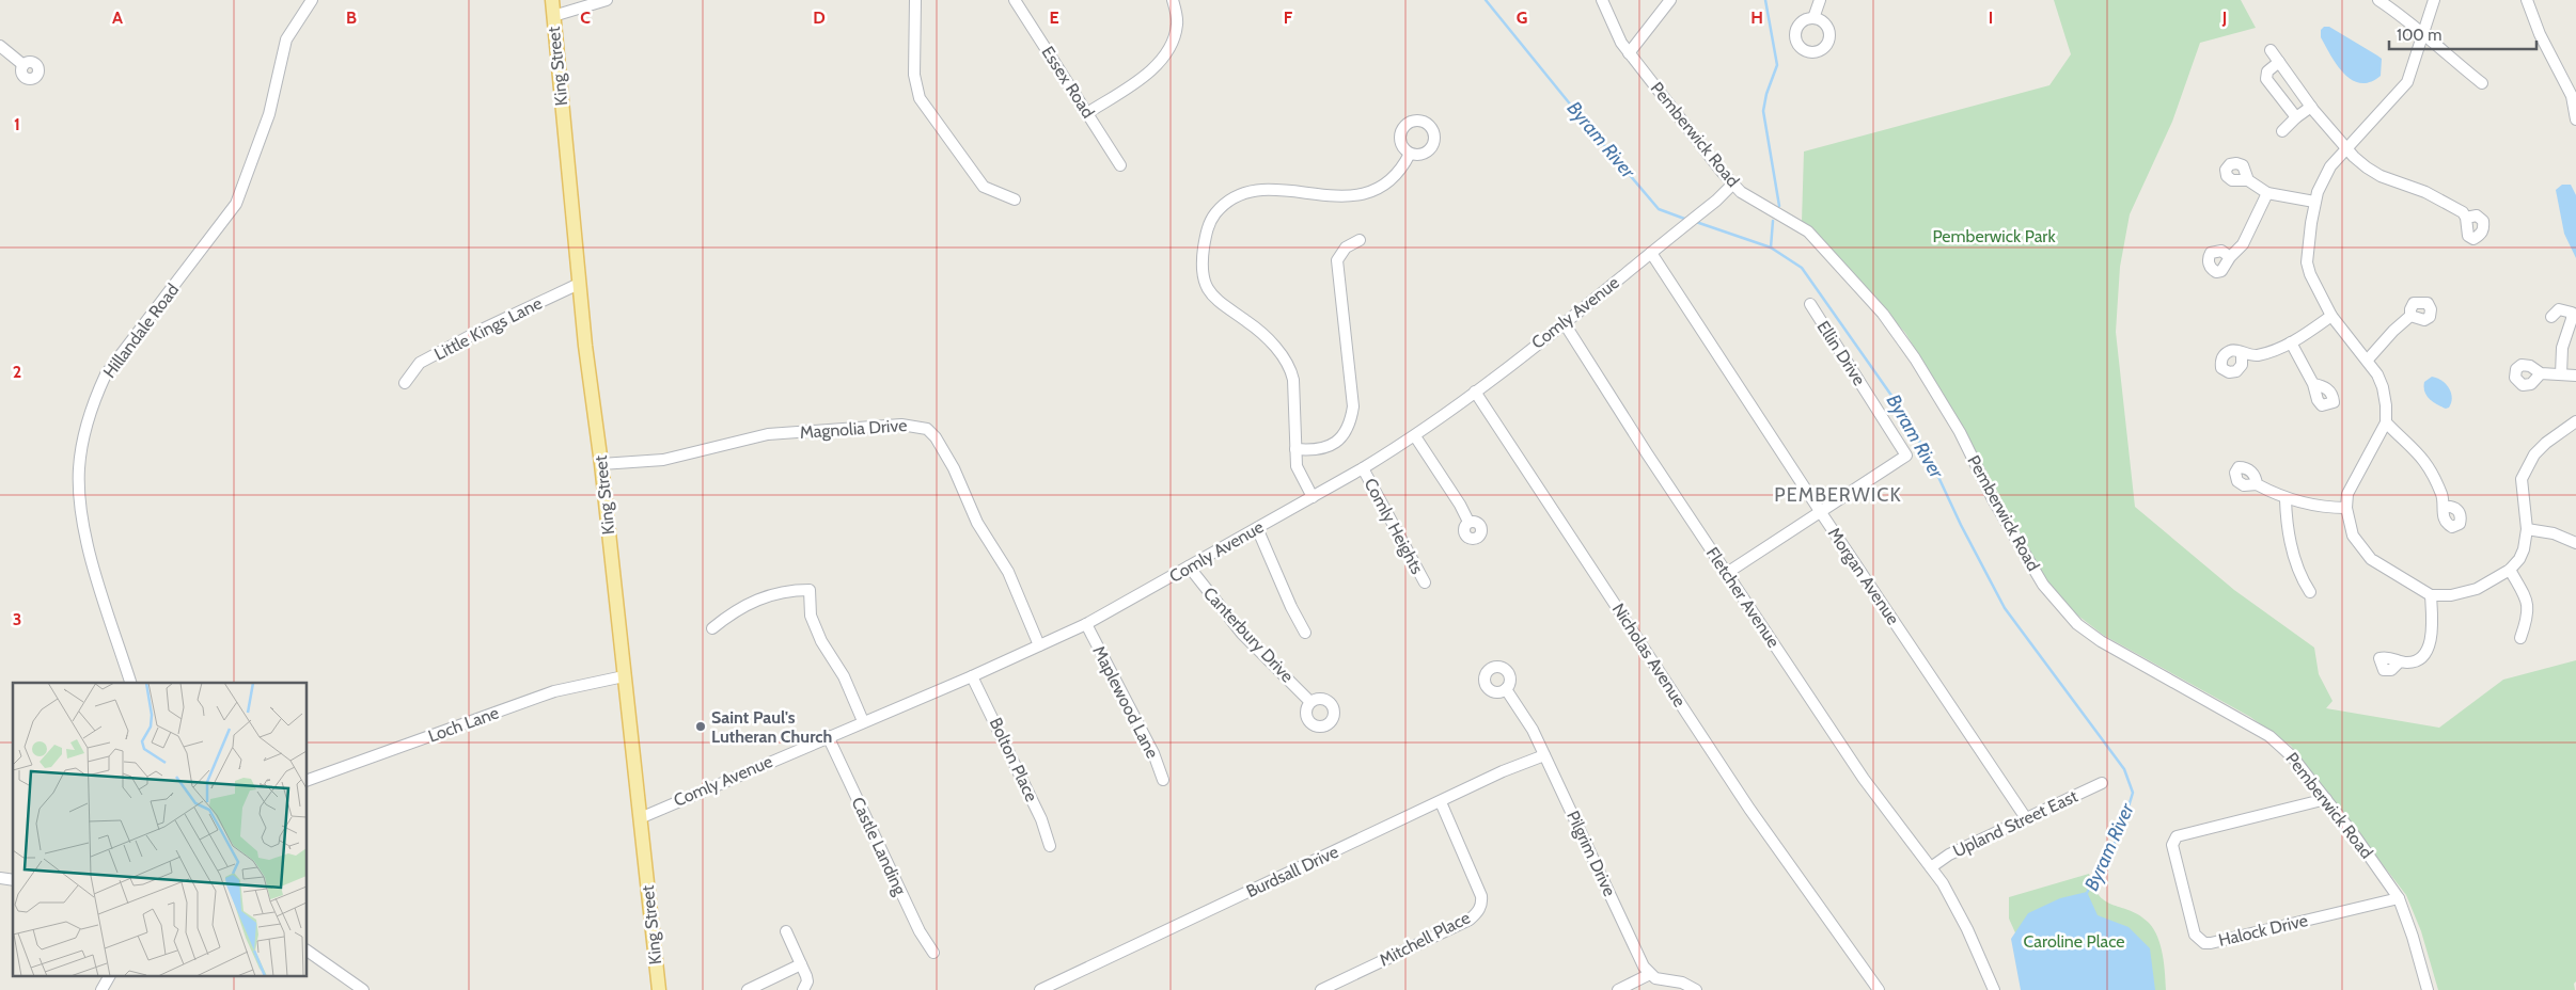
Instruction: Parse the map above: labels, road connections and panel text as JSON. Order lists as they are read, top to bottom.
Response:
{
  "streets": {
    "main road": ["King Street"],
    "street": [
      "Essex Road",
      "Pemberwick Road",
      "Comly Avenue",
      "Little Kings Lane",
      "Hillandale Road",
      "Ellin Drive",
      "Magnolia Drive",
      "Comly Heights",
      "Morgan Avenue",
      "Fletcher Avenue",
      "Canterbury Drive",
      "Nicholas Avenue",
      "Maplewood Lane",
      "Loch Lane",
      "Bolton Place",
      "Upland Street East",
      "Castle Landing",
      "Pilgrim Drive",
      "Burdsall Drive",
      "Halock Drive",
      "Mitchell Place"
    ]
  },
  "crossings": [
    ["King Street", "Comly Avenue"],
    ["King Street", "Little Kings Lane"],
    ["King Street", "Magnolia Drive"],
    ["King Street", "Loch Lane"],
    ["Pemberwick Road", "Comly Avenue"],
    ["Pemberwick Road", "Halock Drive"],
    ["Comly Avenue", "Magnolia Drive"],
    ["Comly Avenue", "Comly Heights"],
    ["Comly Avenue", "Morgan Avenue"],
    ["Comly Avenue", "Fletcher Avenue"],
    ["Comly Avenue", "Canterbury Drive"],
    ["Comly Avenue", "Nicholas Avenue"],
    ["Comly Avenue", "Maplewood Lane"],
    ["Comly Avenue", "Bolton Place"],
    ["Comly Avenue", "Castle Landing"],
    ["Ellin Drive", "Morgan Avenue"],
    ["Morgan Avenue", "Upland Street East"],
    ["Fletcher Avenue", "Upland Street East"],
    ["Pilgrim Drive", "Burdsall Drive"],
    ["Burdsall Drive", "Mitchell Place"]
  ],
  "districts": ["PEMBERWICK"],
  "water": ["Byram River"],
  "parks": ["Pemberwick Park", "Caroline Place"],
  "places": ["Saint Paul's Lutheran Church"],
  "scale_bar": "100 m",
  "grid": {
    "columns": [
      "A",
      "B",
      "C",
      "D",
      "E",
      "F",
      "G",
      "H",
      "I",
      "J"
    ],
    "rows": ["1", "2", "3"]
  }
}
